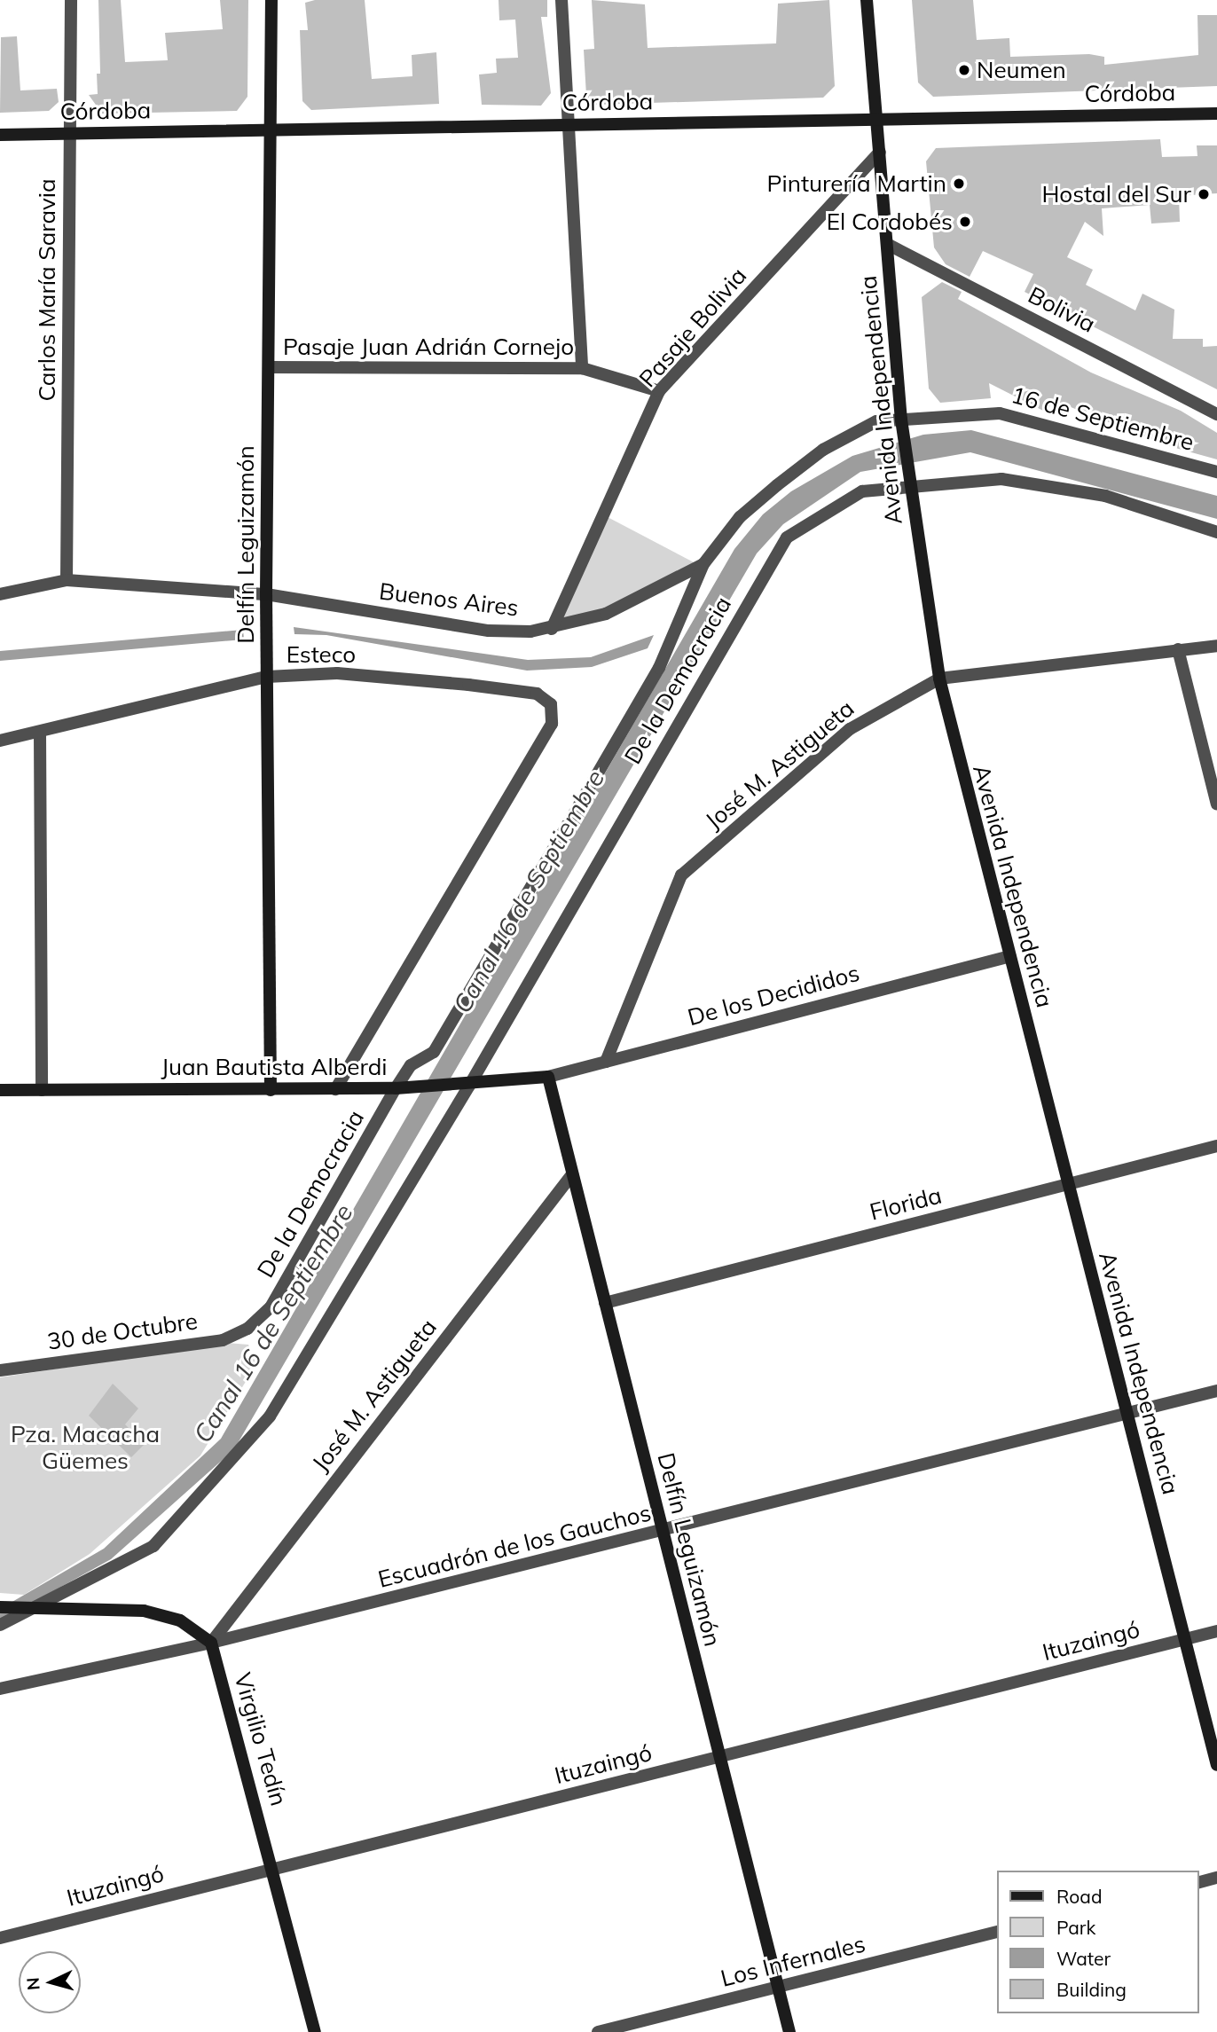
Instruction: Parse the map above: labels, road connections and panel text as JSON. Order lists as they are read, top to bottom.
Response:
{
  "streets": {
    "street": [
      "Córdoba",
      "Carlos María Saravia",
      "Bolivia",
      "Pasaje Bolivia",
      "Pasaje Juan Adrián Cornejo",
      "Avenida Independencia",
      "16 de Septiembre",
      "Delfín Leguizamón",
      "Buenos Aires",
      "Esteco",
      "De la Democracia",
      "José M. Astigueta",
      "De los Decididos",
      "Juan Bautista Alberdi",
      "Florida",
      "30 de Octubre",
      "Escuadrón de los Gauchos",
      "Ituzaingó",
      "Virgilio Tedín",
      "Los Infernales"
    ]
  },
  "crossings": [
    ["Córdoba", "Carlos María Saravia"],
    ["Córdoba", "Avenida Independencia"],
    ["Córdoba", "Delfín Leguizamón"],
    ["Carlos María Saravia", "Buenos Aires"],
    ["Bolivia", "Avenida Independencia"],
    ["Pasaje Bolivia", "Pasaje Juan Adrián Cornejo"],
    ["Pasaje Bolivia", "Avenida Independencia"],
    ["Pasaje Bolivia", "Buenos Aires"],
    ["Pasaje Juan Adrián Cornejo", "Delfín Leguizamón"],
    ["Avenida Independencia", "16 de Septiembre"],
    ["Avenida Independencia", "Buenos Aires"],
    ["Avenida Independencia", "De la Democracia"],
    ["Avenida Independencia", "José M. Astigueta"],
    ["Avenida Independencia", "De los Decididos"],
    ["Avenida Independencia", "Florida"],
    ["Avenida Independencia", "Escuadrón de los Gauchos"],
    ["Avenida Independencia", "Ituzaingó"],
    ["16 de Septiembre", "Buenos Aires"],
    ["Delfín Leguizamón", "Buenos Aires"],
    ["Delfín Leguizamón", "Esteco"],
    ["Delfín Leguizamón", "José M. Astigueta"],
    ["Delfín Leguizamón", "De los Decididos"],
    ["Delfín Leguizamón", "Juan Bautista Alberdi"],
    ["Delfín Leguizamón", "Florida"],
    ["Delfín Leguizamón", "Escuadrón de los Gauchos"],
    ["Delfín Leguizamón", "Ituzaingó"],
    ["Delfín Leguizamón", "Los Infernales"],
    ["Buenos Aires", "De la Democracia"],
    ["Esteco", "Juan Bautista Alberdi"],
    ["De la Democracia", "Juan Bautista Alberdi"],
    ["De la Democracia", "30 de Octubre"],
    ["José M. Astigueta", "De los Decididos"],
    ["José M. Astigueta", "Escuadrón de los Gauchos"],
    ["José M. Astigueta", "Virgilio Tedín"],
    ["De los Decididos", "Juan Bautista Alberdi"],
    ["Escuadrón de los Gauchos", "Virgilio Tedín"],
    ["Ituzaingó", "Virgilio Tedín"]
  ],
  "water": ["Canal 16 de Septiembre"],
  "parks": ["Pza. Macacha Güemes"],
  "places": [
    "Neumen",
    "Pinturería Martin",
    "Hostal del Sur",
    "El Cordobés"
  ],
  "legend": [
    "Road",
    "Park",
    "Water",
    "Building"
  ],
  "north": "left"
}
